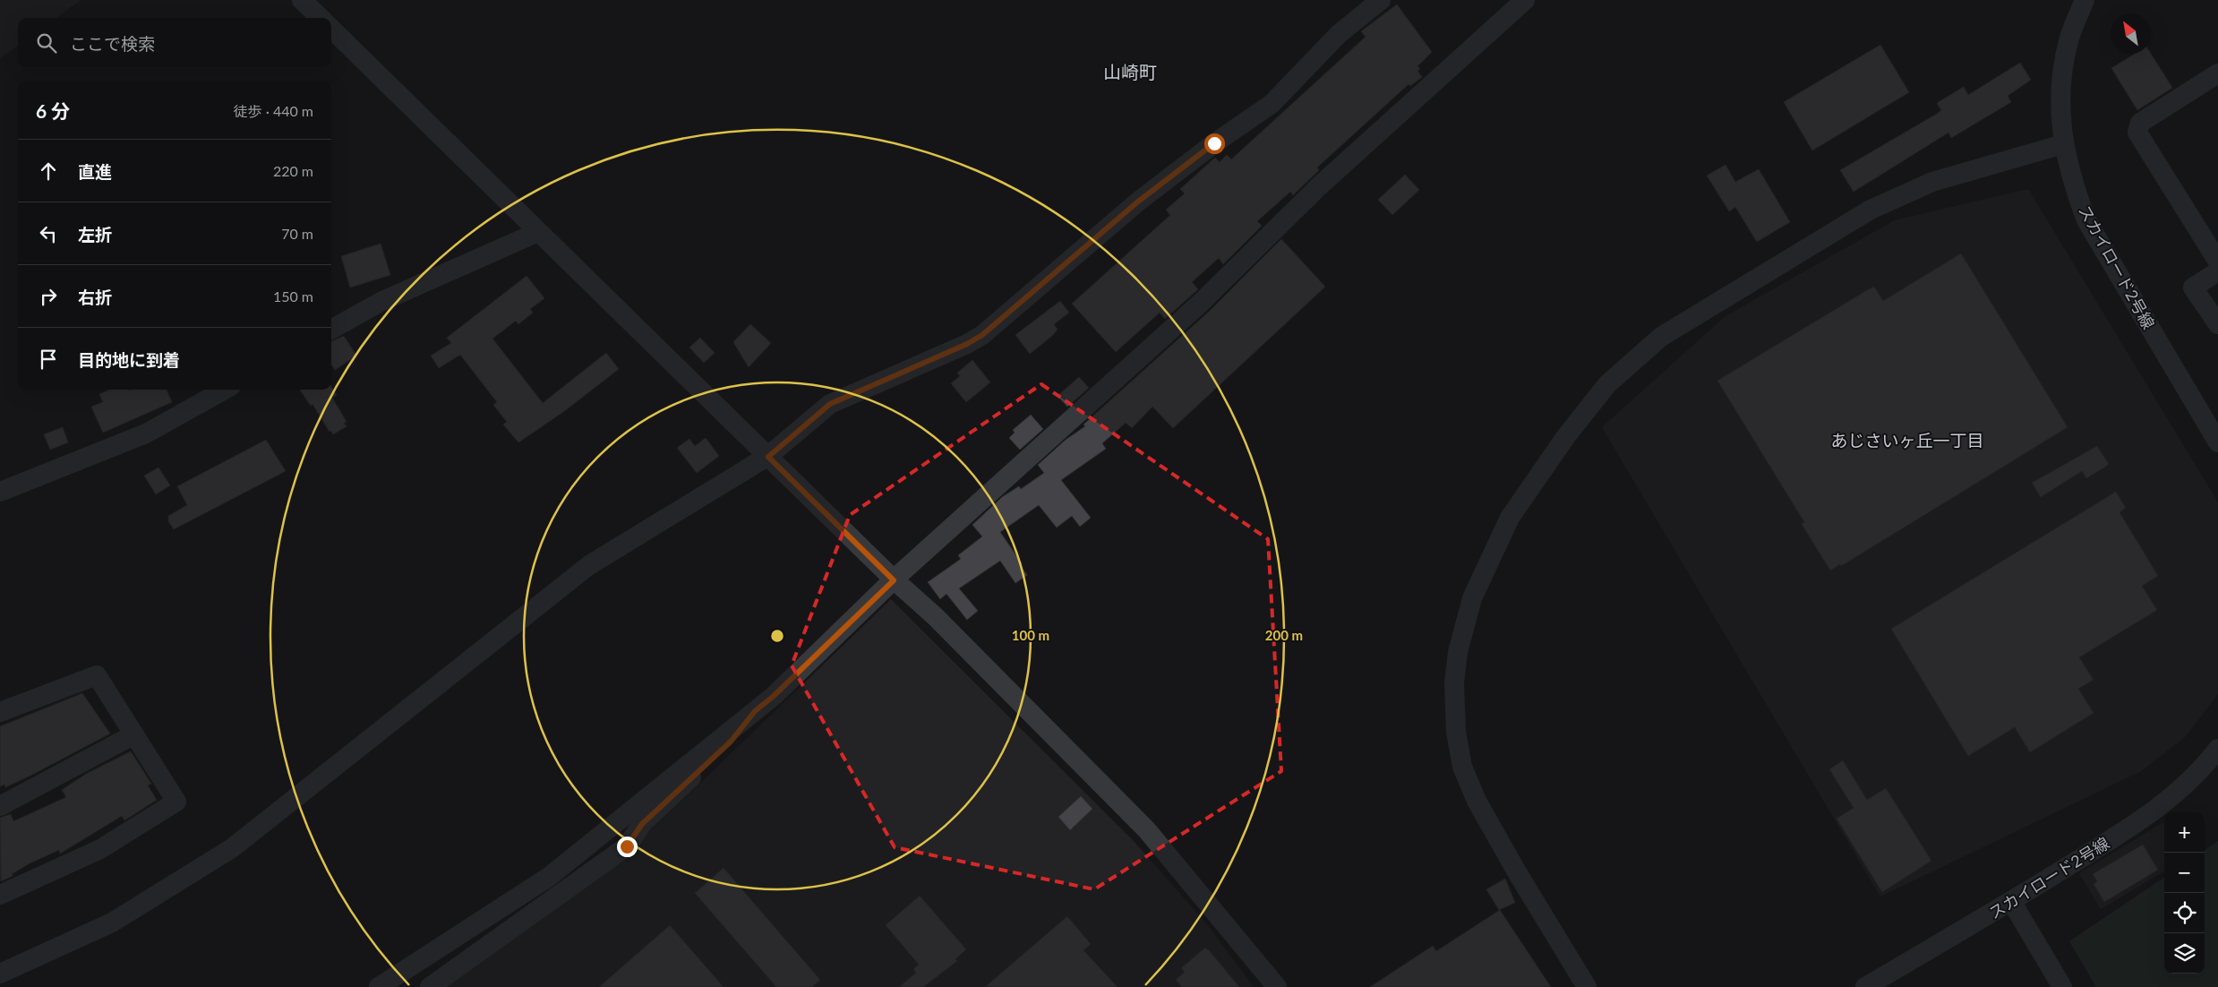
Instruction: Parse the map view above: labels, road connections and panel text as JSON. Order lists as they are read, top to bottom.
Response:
{
  "streets": {
    "street": ["スカイロード2号線"]
  },
  "districts": ["山崎町", "あじさいヶ丘一丁目"],
  "north": "top left",
  "page": {
    "search": "ここで検索",
    "heading": ["6 分", "徒歩 · 440 m"],
    "list": [
      ["直進", "220 m"],
      ["左折", "70 m"],
      ["右折", "150 m"],
      "目的地に到着"
    ],
    "map_buttons": ["+", "−"]
  },
  "rings": ["100 m", "200 m"]
}
